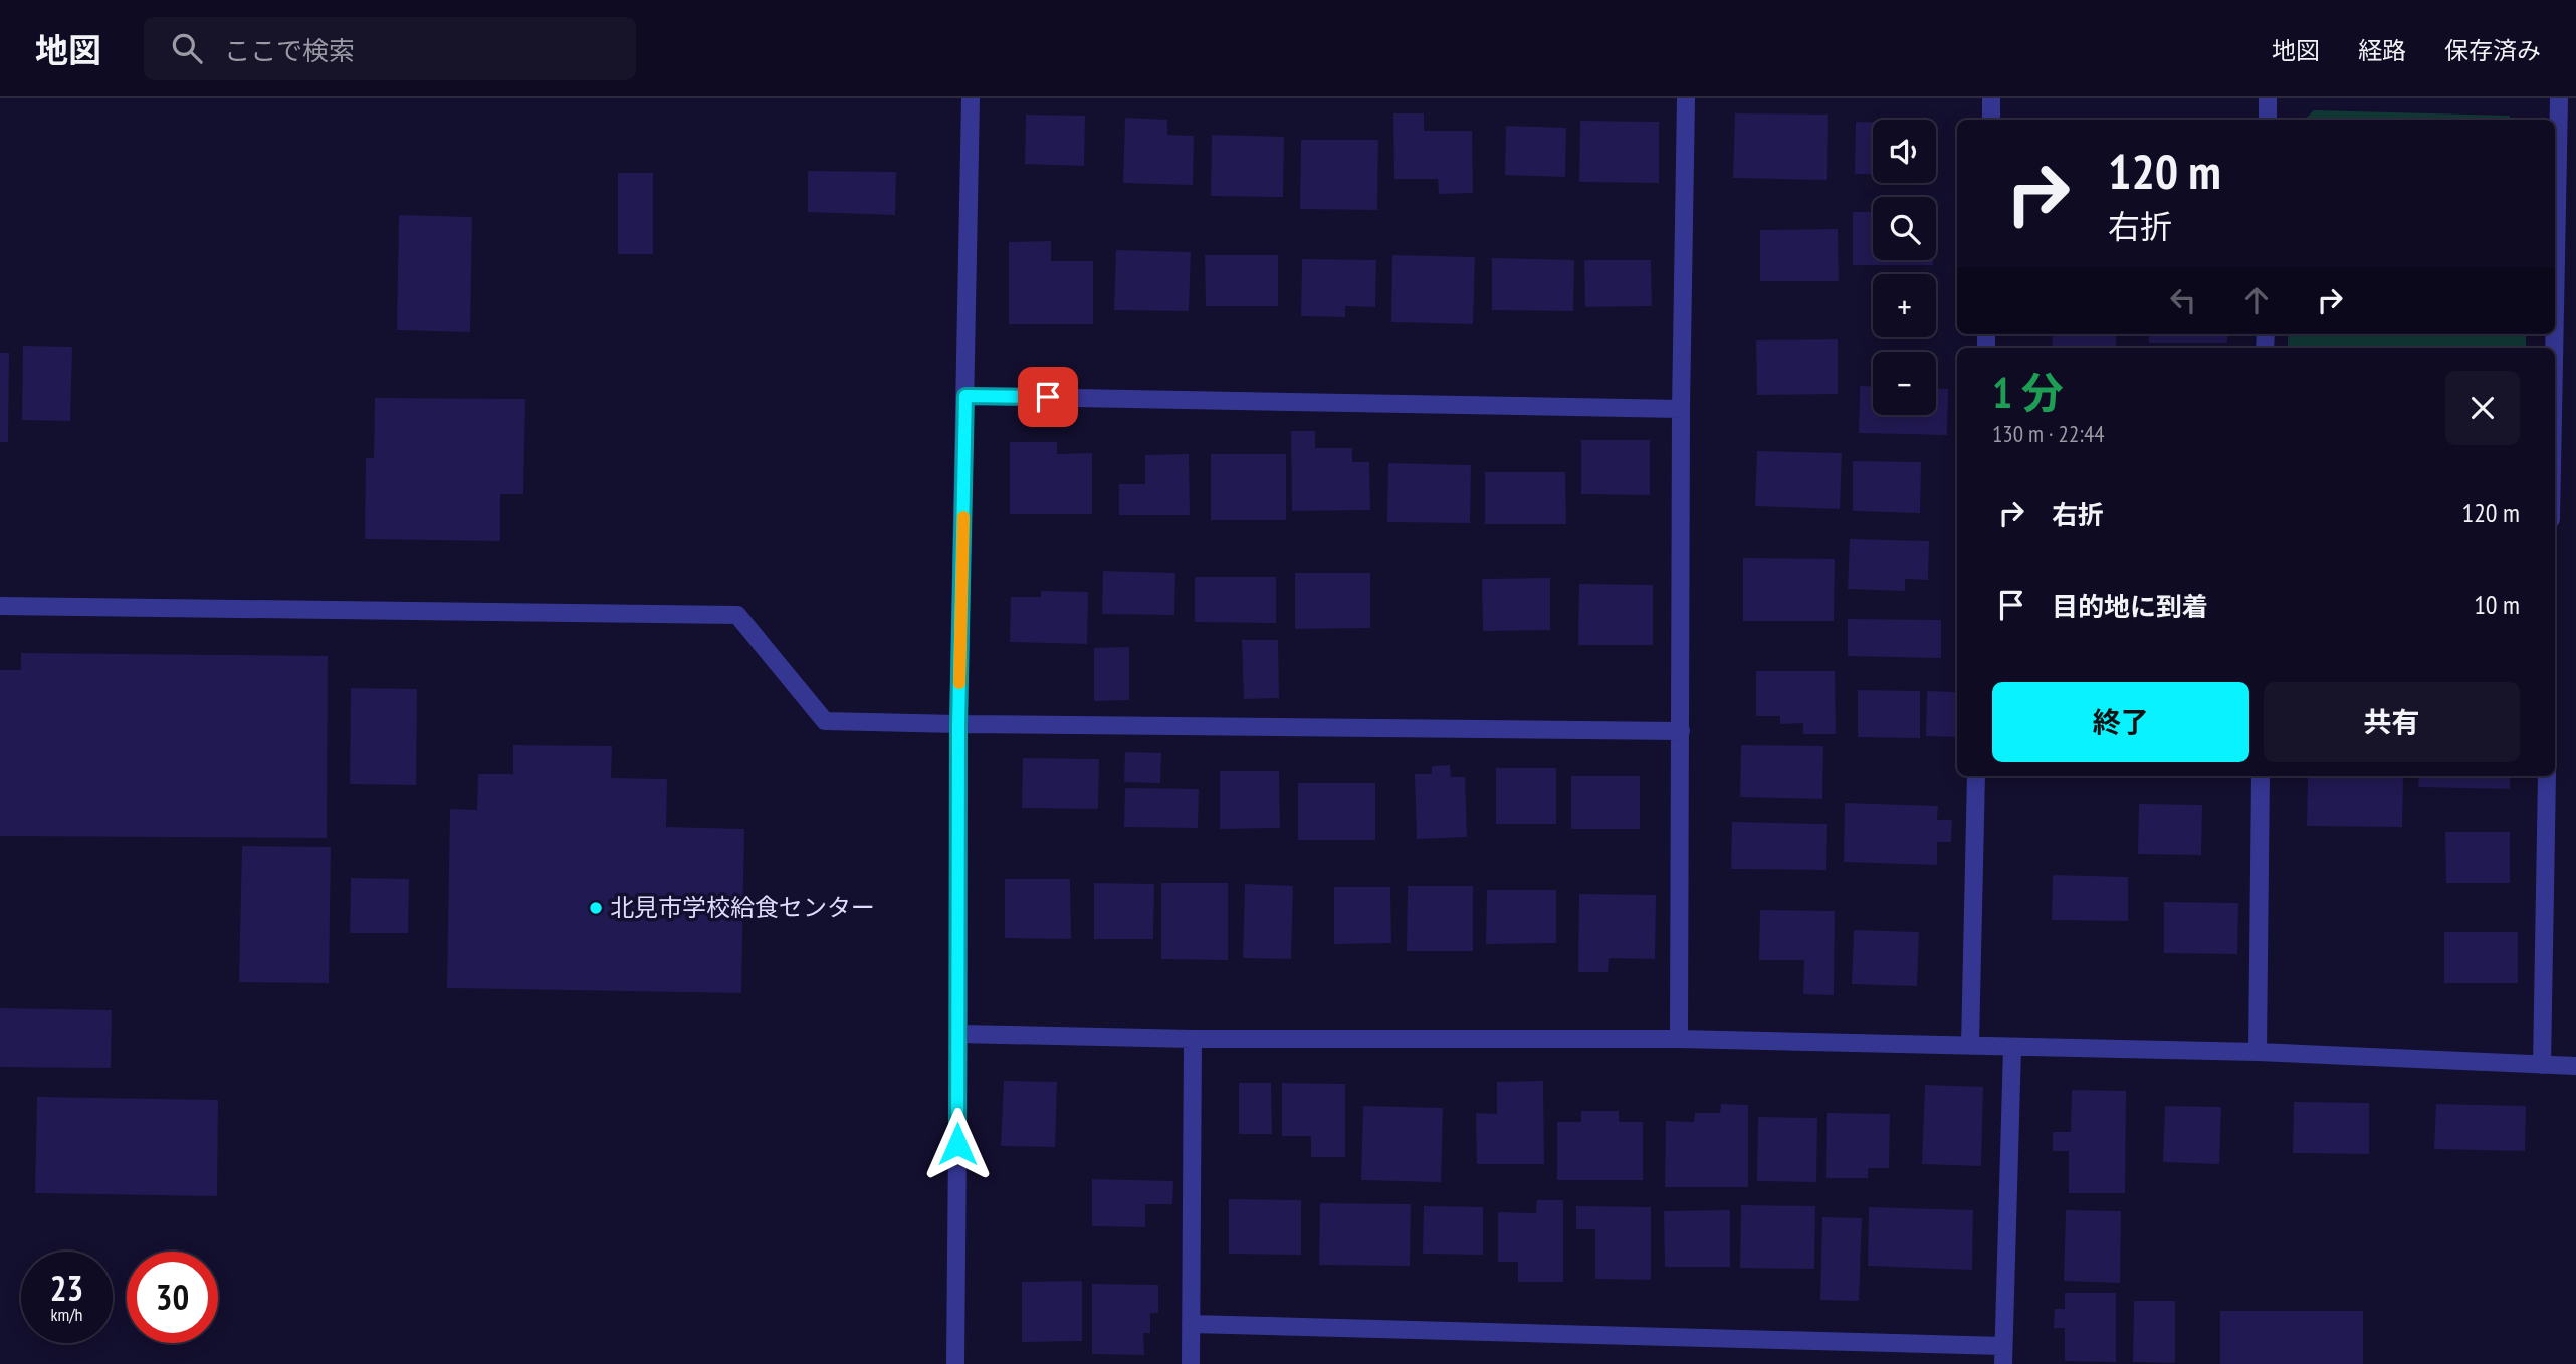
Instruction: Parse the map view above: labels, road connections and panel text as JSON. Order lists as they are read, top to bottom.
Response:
{
  "places": ["北見市学校給食センター"],
  "page": {
    "header": "地図",
    "search": "ここで検索",
    "nav": ["地図", "経路", "保存済み"],
    "map_buttons": ["+", "−"],
    "turn": ["120 m", "右折"],
    "heading": ["1 分", "130 m · 22:44"],
    "list": [
      {
        "name": "右折",
        "value": "120 m"
      },
      {
        "name": "目的地に到着",
        "value": "10 m"
      }
    ],
    "buttons": ["終了", "共有"],
    "speed": "23 km/h",
    "limit": "30"
  }
}
